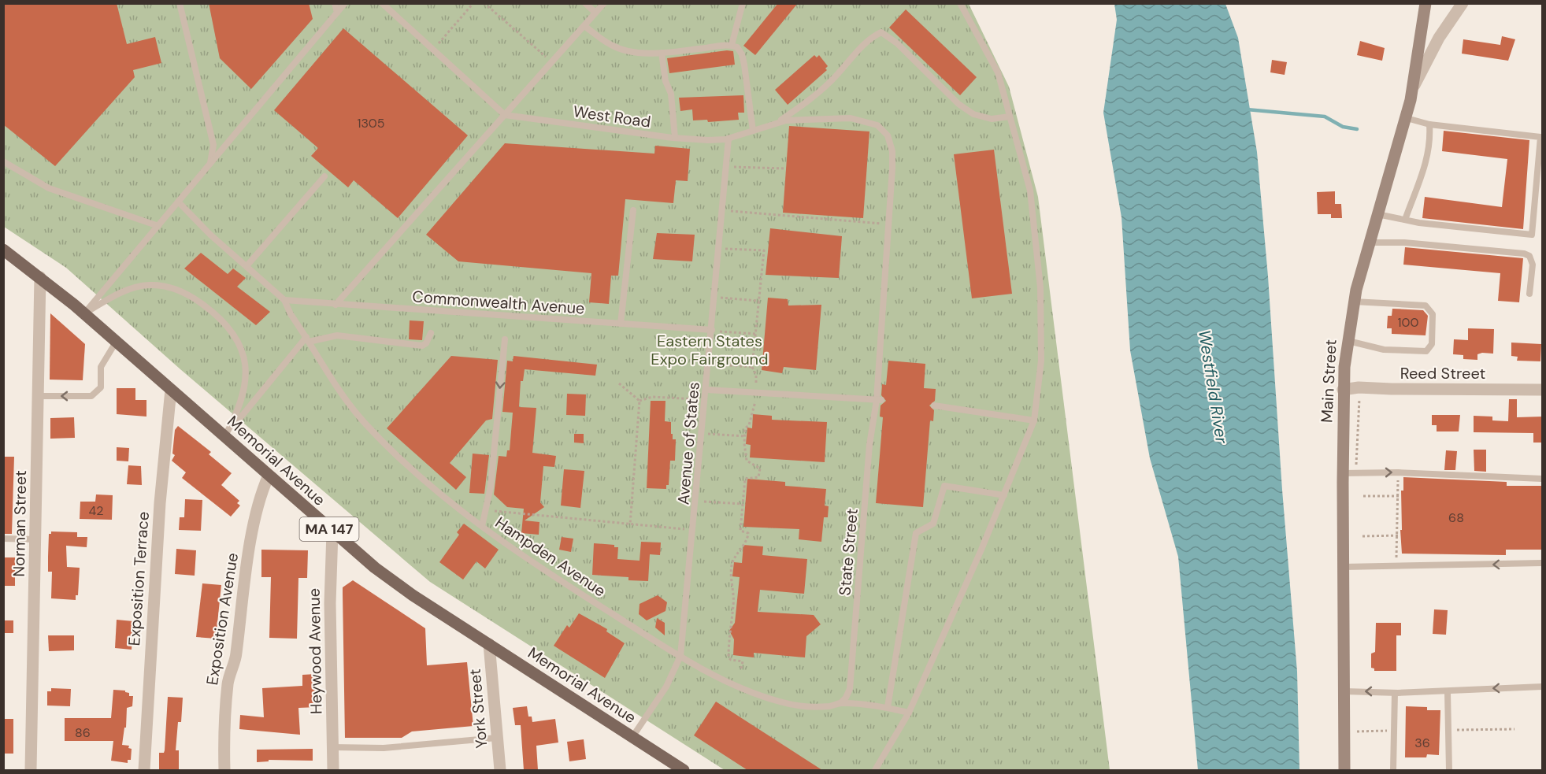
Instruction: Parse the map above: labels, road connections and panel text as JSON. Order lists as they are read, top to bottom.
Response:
{
  "streets": {
    "main road": ["Main Street", "Memorial Avenue", "MA 147"],
    "street": [
      "Reed Street",
      "Norman Street",
      "Exposition Terrace",
      "Exposition Avenue",
      "Heywood Avenue",
      "York Street"
    ],
    "lane": [
      "West Road",
      "Commonwealth Avenue",
      "Avenue of States",
      "State Street",
      "Hampden Avenue"
    ]
  },
  "crossings": [
    ["West Road", "Avenue of States"],
    ["West Road", "State Street"],
    ["Commonwealth Avenue", "Avenue of States"],
    ["Commonwealth Avenue", "Hampden Avenue"],
    ["Reed Street", "Main Street"],
    ["Avenue of States", "Memorial Avenue"],
    ["Avenue of States", "Hampden Avenue"],
    ["Memorial Avenue", "Norman Street"],
    ["Memorial Avenue", "Exposition Terrace"],
    ["Memorial Avenue", "Exposition Avenue"],
    ["Memorial Avenue", "Heywood Avenue"],
    ["Memorial Avenue", "York Street"],
    ["State Street", "Hampden Avenue"]
  ],
  "water": ["Westfield River"],
  "parks": ["Eastern States Expo Fairground"],
  "house_numbers": [
    "1305",
    "100",
    "42",
    "68",
    "86",
    "36"
  ]
}
